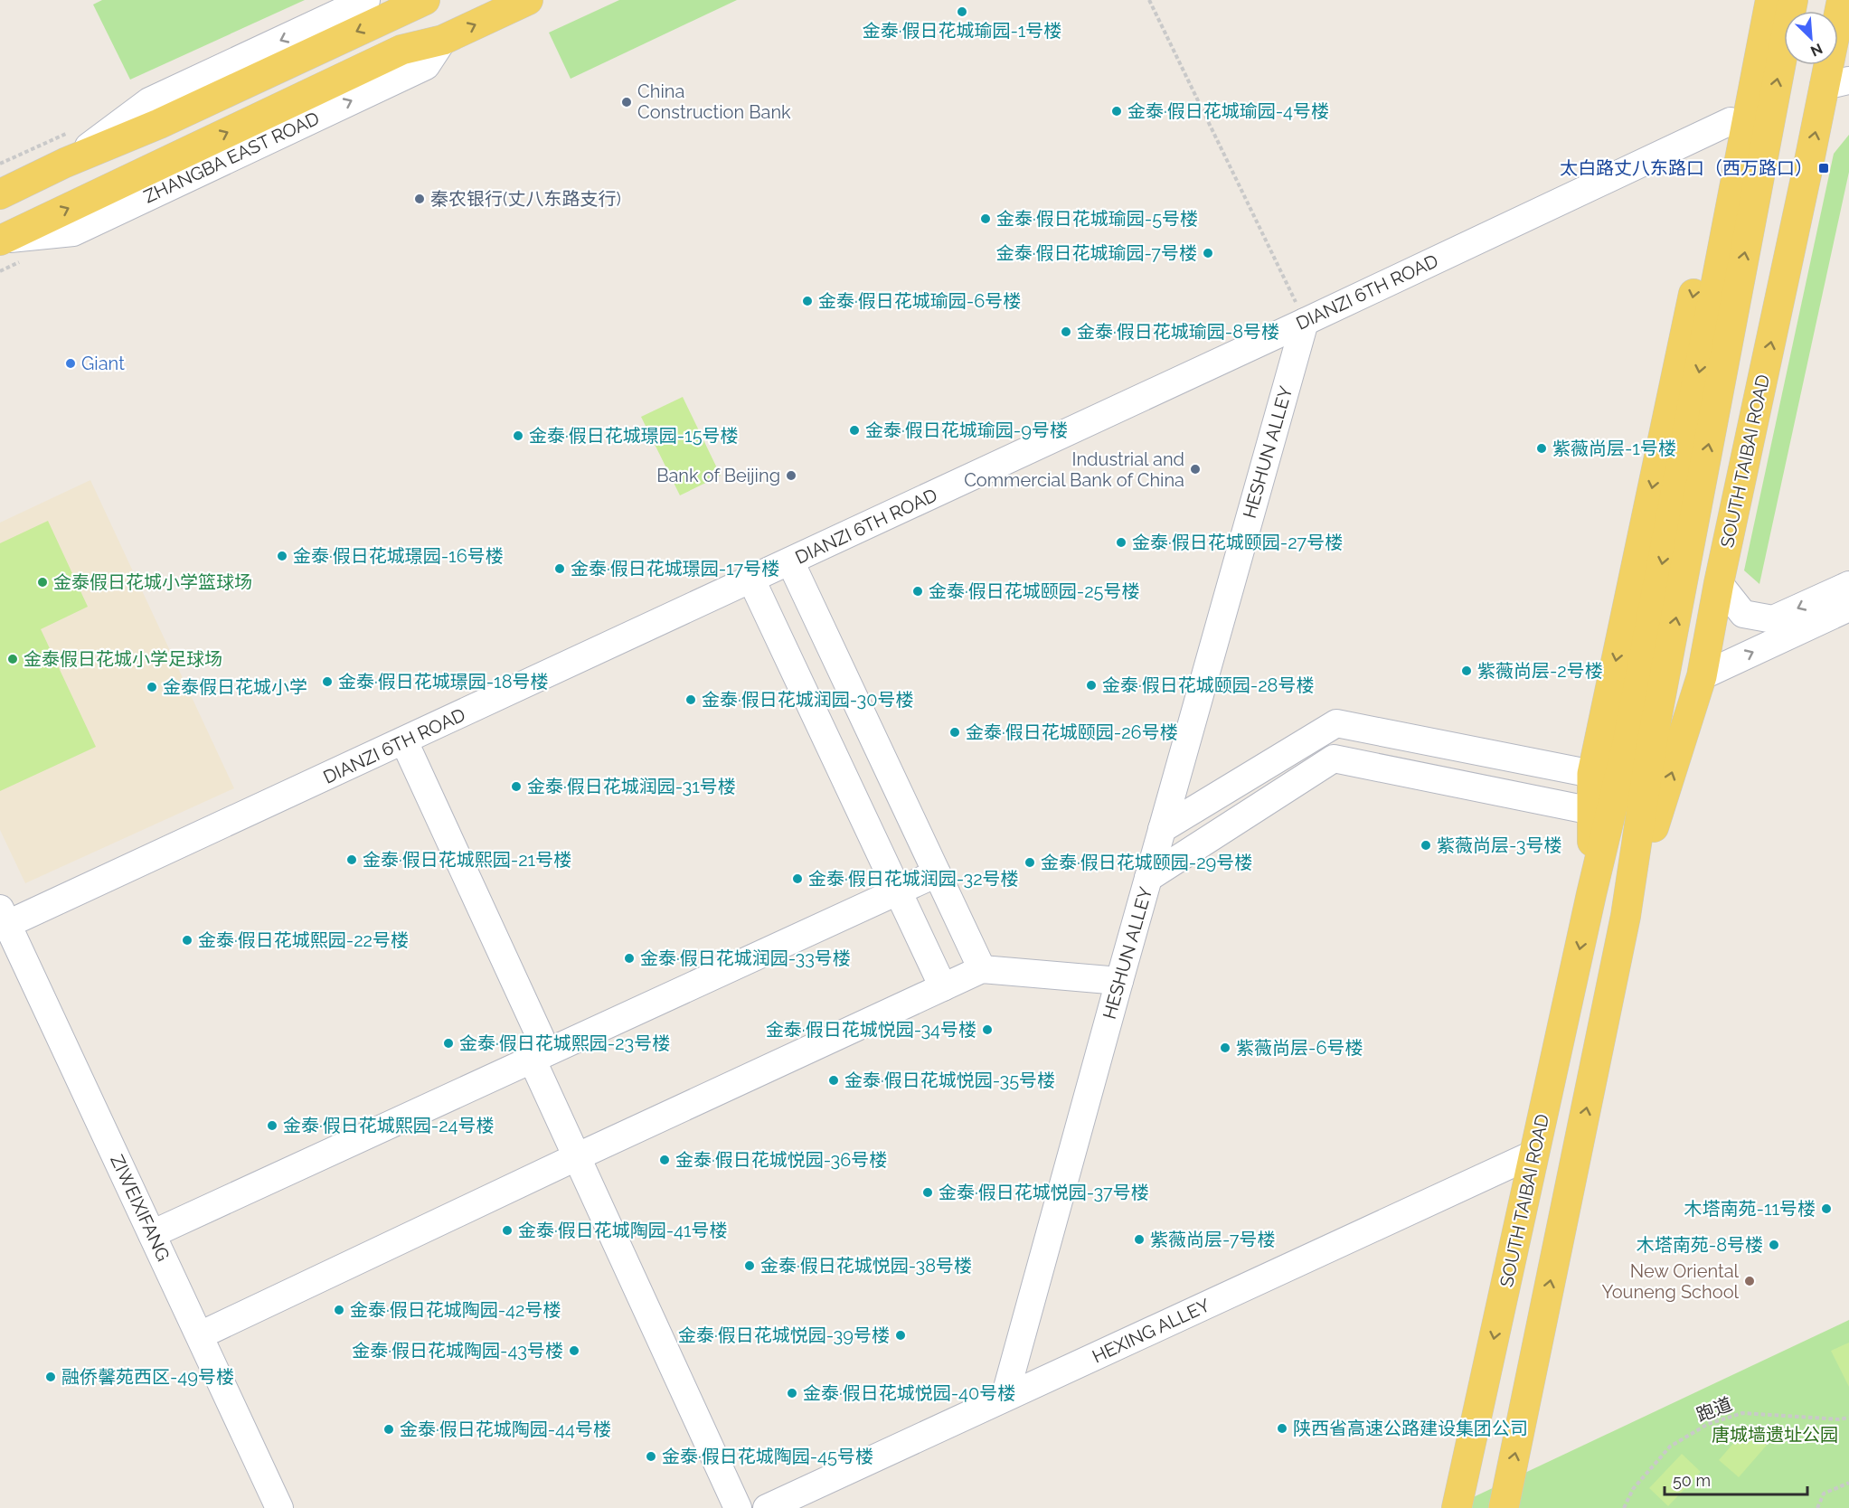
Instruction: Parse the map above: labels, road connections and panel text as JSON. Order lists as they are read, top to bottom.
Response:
{
  "streets": {
    "main road": ["ZHANGBA EAST ROAD", "SOUTH TAIBAI ROAD"],
    "street": [
      "DIANZI 6TH ROAD",
      "HESHUN ALLEY",
      "ZIWEIXIFANG",
      "HEXING ALLEY"
    ],
    "path": ["跑道"]
  },
  "crossings": [
    ["DIANZI 6TH ROAD", "HESHUN ALLEY"],
    ["DIANZI 6TH ROAD", "SOUTH TAIBAI ROAD"],
    ["DIANZI 6TH ROAD", "ZIWEIXIFANG"],
    ["HESHUN ALLEY", "HEXING ALLEY"],
    ["SOUTH TAIBAI ROAD", "HEXING ALLEY"]
  ],
  "parks": ["唐城墙遗址公园"],
  "places": {
    "other": [
      "金泰·假日花城瑜园-1号楼",
      "China Construction Bank",
      "金泰·假日花城瑜园-4号楼",
      "秦农银行(丈八东路支行)",
      "金泰·假日花城瑜园-5号楼",
      "金泰·假日花城瑜园-7号楼",
      "金泰·假日花城瑜园-6号楼",
      "金泰·假日花城瑜园-8号楼",
      "Giant",
      "金泰·假日花城瑜园-9号楼",
      "金泰·假日花城璟园-15号楼",
      "紫薇尚层-1号楼",
      "Industrial and Commercial Bank of China",
      "Bank of Beijing",
      "金泰·假日花城颐园-27号楼",
      "金泰·假日花城璟园-16号楼",
      "金泰·假日花城璟园-17号楼",
      "金泰假日花城小学篮球场",
      "金泰·假日花城颐园-25号楼",
      "金泰假日花城小学足球场",
      "紫薇尚层-2号楼",
      "金泰·假日花城璟园-18号楼",
      "金泰·假日花城颐园-28号楼",
      "金泰假日花城小学",
      "金泰·假日花城润园-30号楼",
      "金泰·假日花城颐园-26号楼",
      "金泰·假日花城润园-31号楼",
      "紫薇尚层-3号楼",
      "金泰·假日花城熙园-21号楼",
      "金泰·假日花城颐园-29号楼",
      "金泰·假日花城润园-32号楼",
      "金泰·假日花城熙园-22号楼",
      "金泰·假日花城润园-33号楼",
      "金泰·假日花城悦园-34号楼",
      "金泰·假日花城熙园-23号楼",
      "紫薇尚层-6号楼",
      "金泰·假日花城悦园-35号楼",
      "金泰·假日花城熙园-24号楼",
      "金泰·假日花城悦园-36号楼",
      "金泰·假日花城悦园-37号楼",
      "木塔南苑-11号楼",
      "金泰·假日花城陶园-41号楼",
      "紫薇尚层-7号楼",
      "木塔南苑-8号楼",
      "金泰·假日花城悦园-38号楼",
      "New Oriental Youneng School",
      "金泰·假日花城陶园-42号楼",
      "金泰·假日花城悦园-39号楼",
      "金泰·假日花城陶园-43号楼",
      "融侨馨苑西区-49号楼",
      "金泰·假日花城悦园-40号楼",
      "陕西省高速公路建设集团公司",
      "金泰·假日花城陶园-44号楼",
      "金泰·假日花城陶园-45号楼"
    ],
    "transit": ["太白路丈八东路口（西万路口）"]
  },
  "scale_bar": "50 m",
  "north": "bottom right"
}
